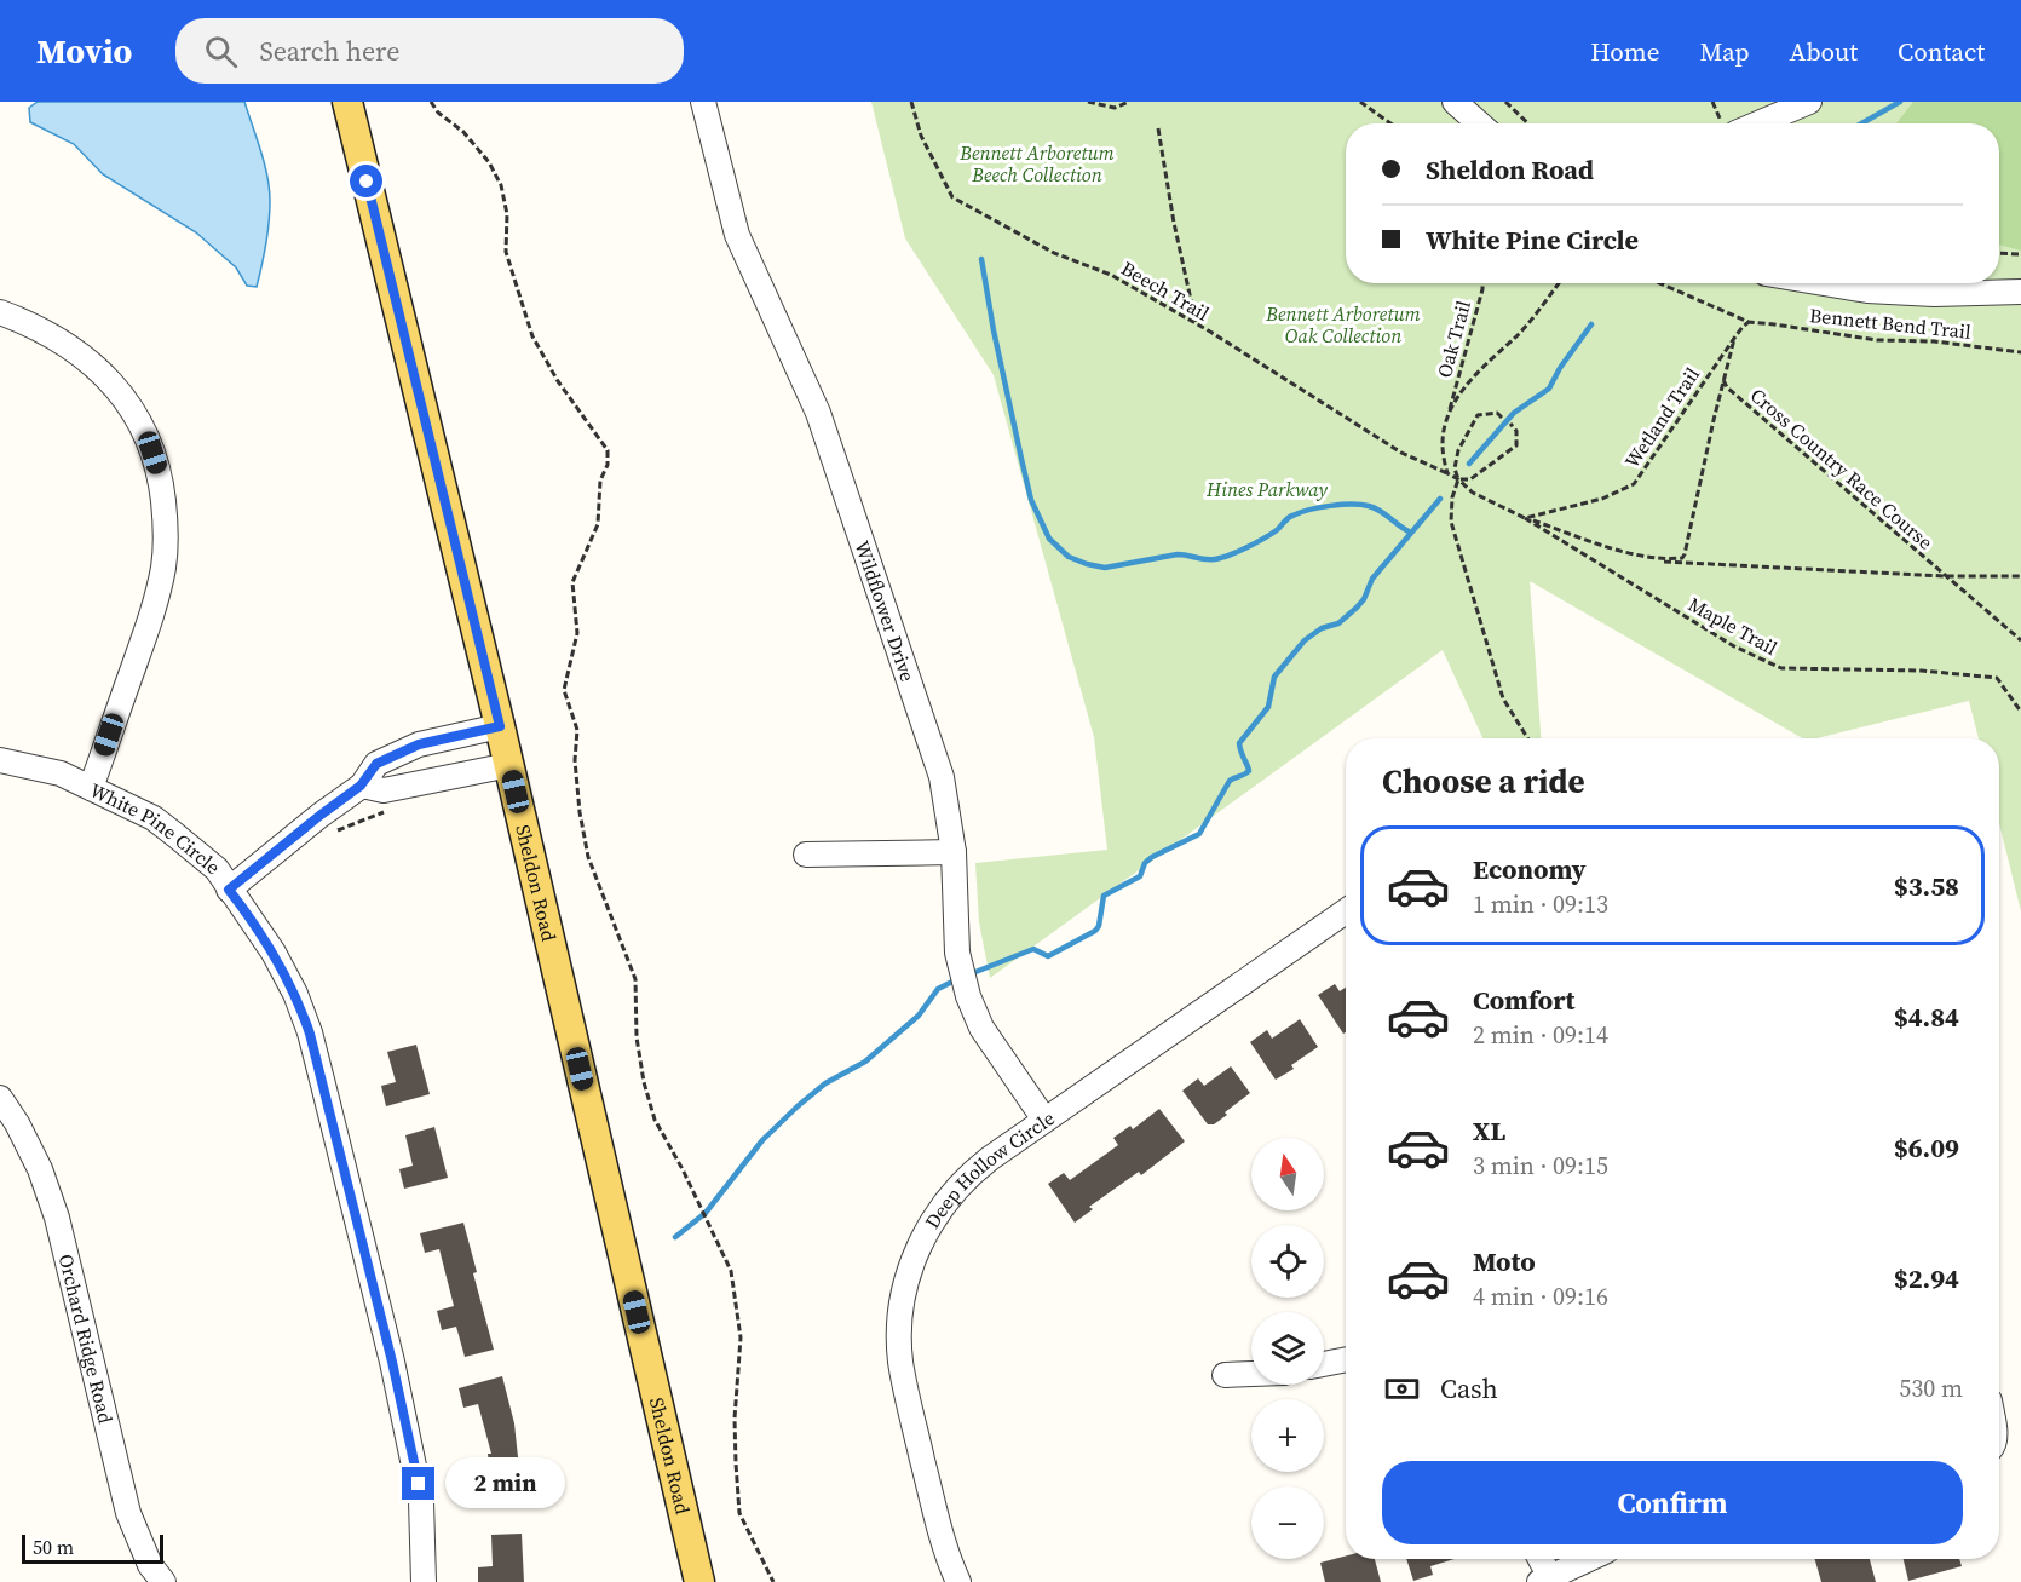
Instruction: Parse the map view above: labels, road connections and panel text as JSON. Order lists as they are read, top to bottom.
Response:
{
  "streets": {
    "main road": ["Sheldon Road"],
    "street": [
      "Wildflower Drive",
      "White Pine Circle",
      "Deep Hollow Circle",
      "Orchard Ridge Road"
    ],
    "path": [
      "Beech Trail",
      "Bennett Bend Trail",
      "Oak Trail",
      "Wetland Trail",
      "Cross Country Race Course",
      "Maple Trail"
    ]
  },
  "crossings": [
    ["Bennett Bend Trail", "Wetland Trail"],
    ["Wetland Trail", "Cross Country Race Course"],
    ["Wetland Trail", "Maple Trail"],
    ["Cross Country Race Course", "Maple Trail"],
    ["Wildflower Drive", "Deep Hollow Circle"]
  ],
  "parks": ["Bennett Arboretum Beech Collection", "Bennett Arboretum Oak Collection", "Hines Parkway"],
  "scale_bar": "50 m",
  "north": "top",
  "page": {
    "header": "Movio",
    "search": "Search here",
    "nav": [
      "Home",
      "Map",
      "About",
      "Contact"
    ],
    "banner": ["Sheldon Road", "White Pine Circle"],
    "heading": "Choose a ride",
    "list": [
      {
        "name": "Economy",
        "note": "1 min · 09:13",
        "value": "$3.58"
      },
      {
        "name": "Comfort",
        "note": "2 min · 09:14",
        "value": "$4.84"
      },
      {
        "name": "XL",
        "note": "3 min · 09:15",
        "value": "$6.09"
      },
      {
        "name": "Moto",
        "note": "4 min · 09:16",
        "value": "$2.94"
      }
    ],
    "map_buttons": ["+", "−"],
    "pay": ["Cash", "530 m"],
    "buttons": "Confirm",
    "bubble": "2 min",
    "scale": "50 m"
  }
}
